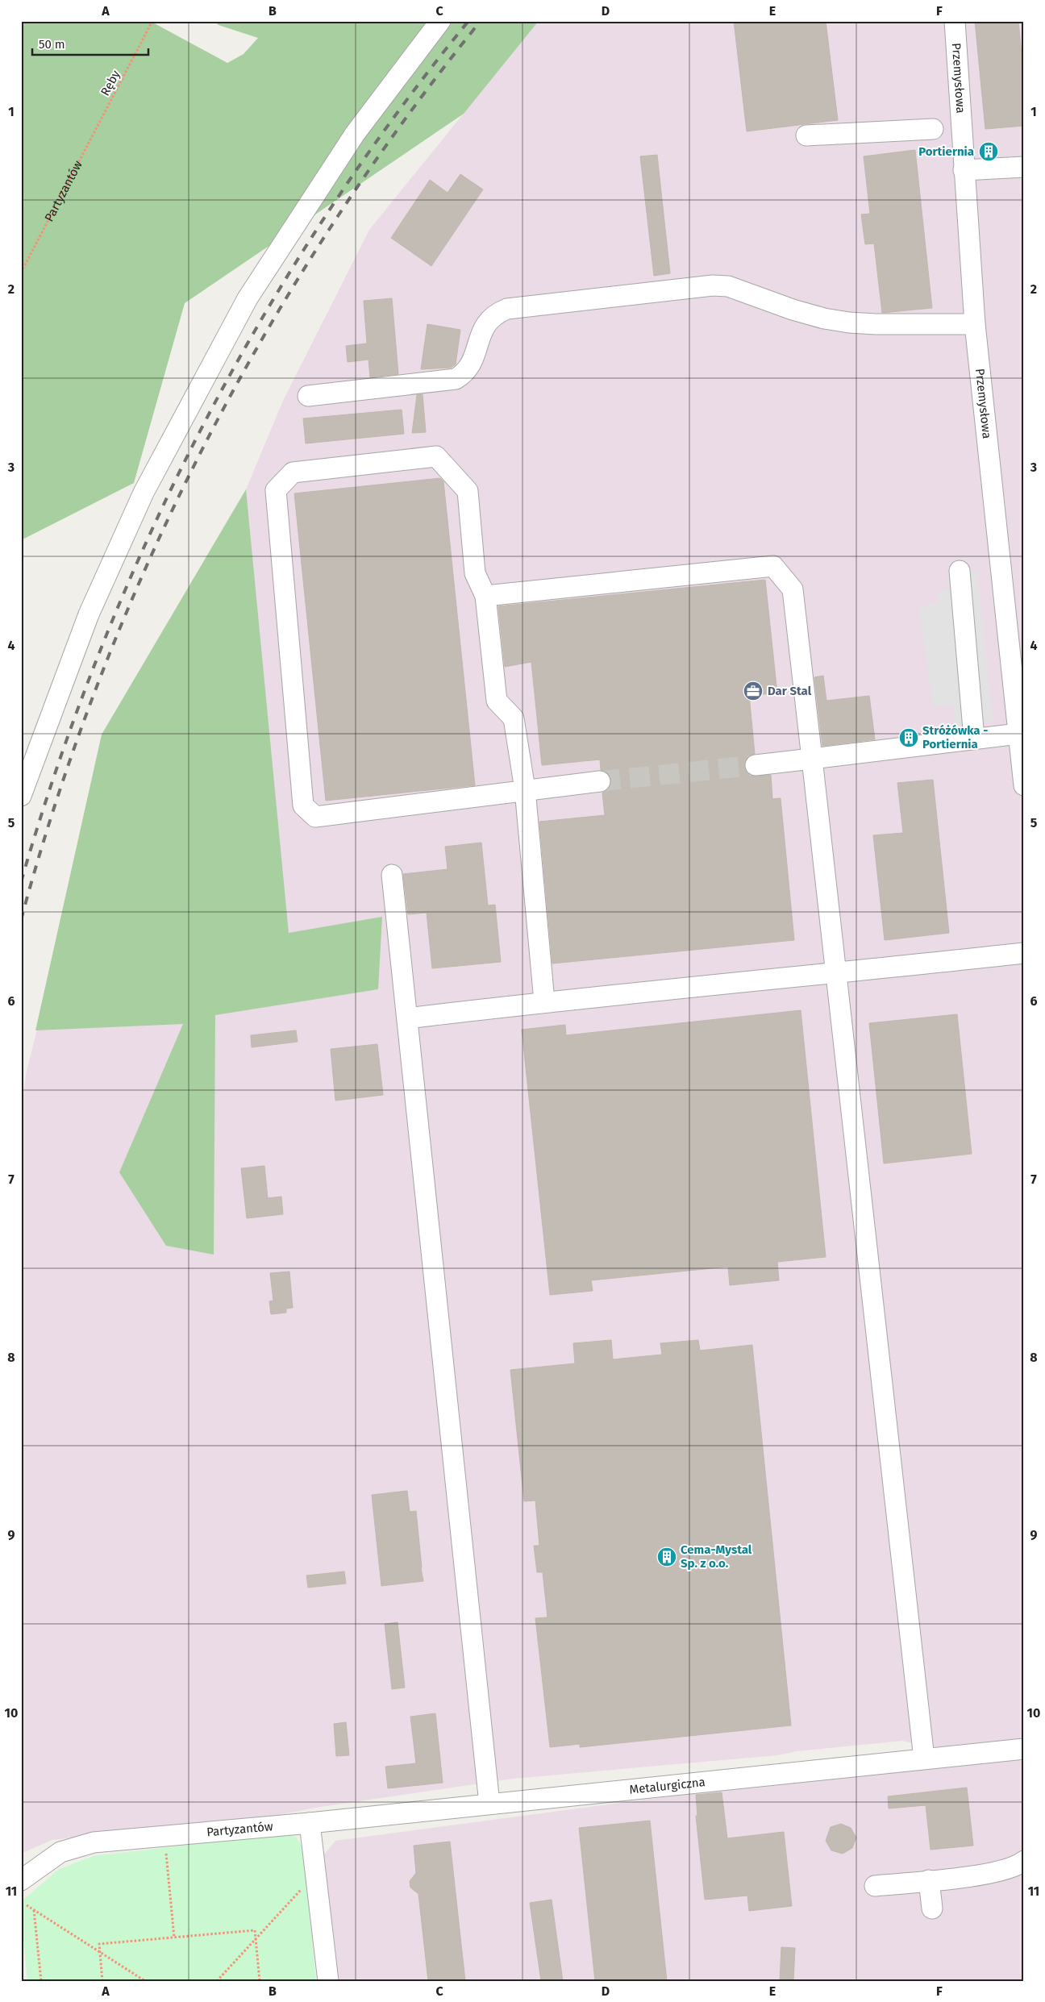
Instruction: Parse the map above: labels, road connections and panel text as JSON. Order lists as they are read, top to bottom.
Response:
{
  "streets": {
    "street": ["Przemysłowa", "Partyzantów", "Metalurgiczna"],
    "path": ["Ręby"]
  },
  "crossings": [
    ["Ręby", "Partyzantów"],
    ["Partyzantów", "Metalurgiczna"]
  ],
  "places": {
    "building": ["Portiernia", "Stróżówka - Portiernia", "Cema-Mystal Sp. z o.o."],
    "office": ["Dar Stal"]
  },
  "scale_bar": "50 m",
  "grid": {
    "columns": [
      "A",
      "B",
      "C",
      "D",
      "E",
      "F"
    ],
    "rows": [
      "1",
      "2",
      "3",
      "4",
      "5",
      "6",
      "7",
      "8",
      "9",
      "10",
      "11"
    ]
  }
}
